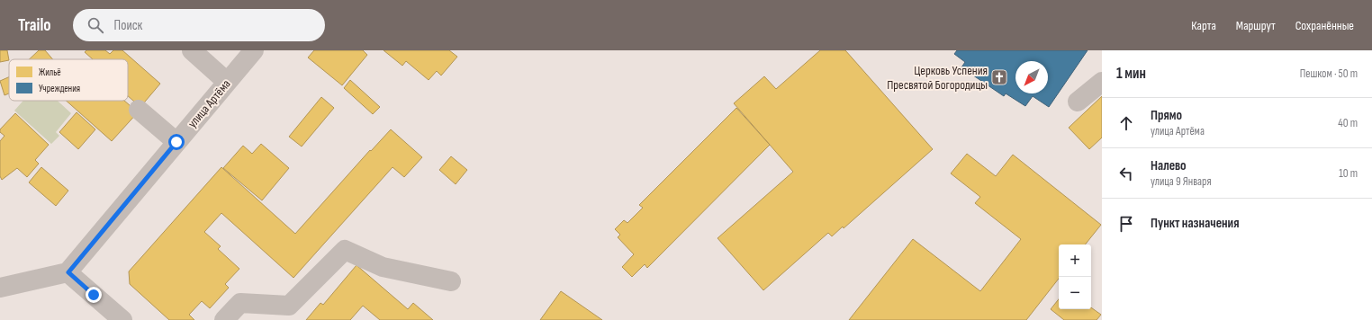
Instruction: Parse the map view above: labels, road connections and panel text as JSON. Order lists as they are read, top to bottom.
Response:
{
  "streets": {
    "street": ["улица Артёма"]
  },
  "places": {
    "church": ["Церковь Успения Пресвятой Богородицы"]
  },
  "legend": ["Жильё", "Учреждения"],
  "north": "bottom left",
  "page": {
    "header": "Trailo",
    "search": "Поиск",
    "nav": ["Карта", "Маршрут", "Сохранённые"],
    "heading": ["1 мин", "Пешком · 50 m"],
    "list": [
      ["Прямо", "улица Артёма", "40 m"],
      ["Налево", "улица 9 Января", "10 m"],
      "Пункт назначения"
    ],
    "map_buttons": ["+", "−"]
  }
}
